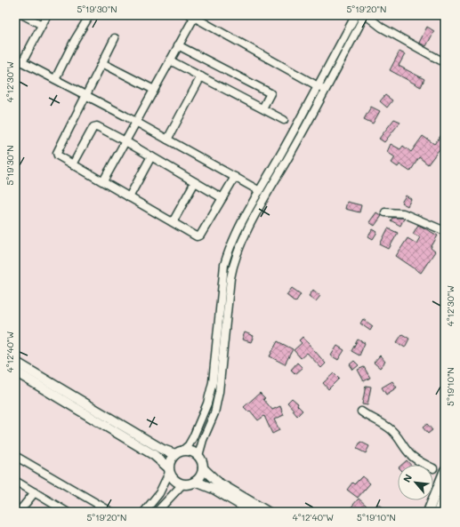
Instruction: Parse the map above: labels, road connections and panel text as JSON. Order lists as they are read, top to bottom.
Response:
{
  "north": "top left",
  "coordinates": [
    "5°19'30\"N",
    "5°19'20\"N",
    "4°12'30\"W",
    "4°12'40\"W",
    "5°19'10\"N"
  ]
}
